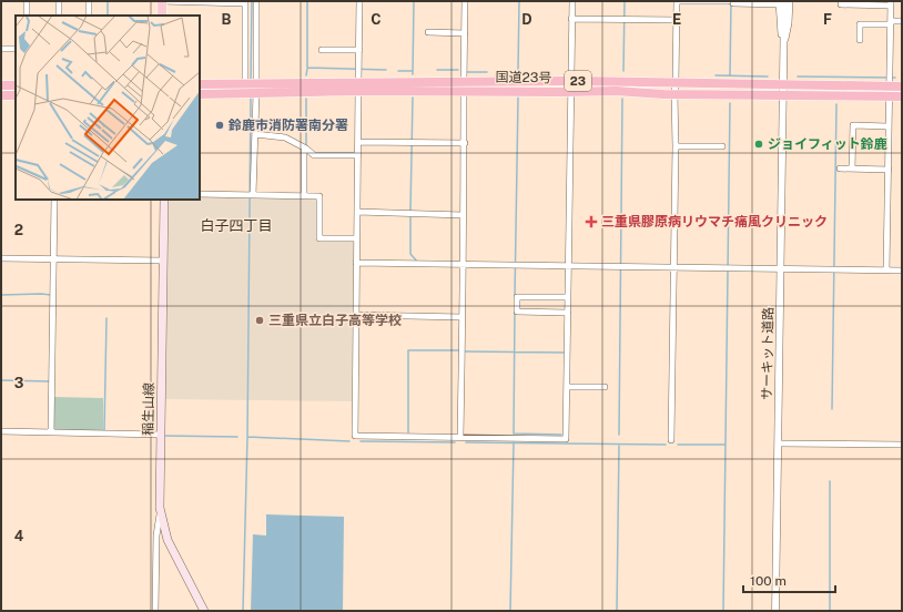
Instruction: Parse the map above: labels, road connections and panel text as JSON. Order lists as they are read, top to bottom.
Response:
{
  "streets": {
    "highway": ["国道23号", "23"],
    "main road": ["稲生山線"],
    "street": ["サーキット道路"]
  },
  "crossings": [
    ["国道23号", "サーキット道路"]
  ],
  "districts": ["白子四丁目"],
  "places": {
    "other": ["鈴鹿市消防署南分署", "ジョイフィット鈴鹿", "三重県立白子高等学校"],
    "health": ["三重県膠原病リウマチ痛風クリニック"]
  },
  "scale_bar": "100 m",
  "grid": {
    "columns": [
      "B",
      "C",
      "D",
      "E",
      "F"
    ],
    "rows": ["2", "3", "4"]
  }
}
